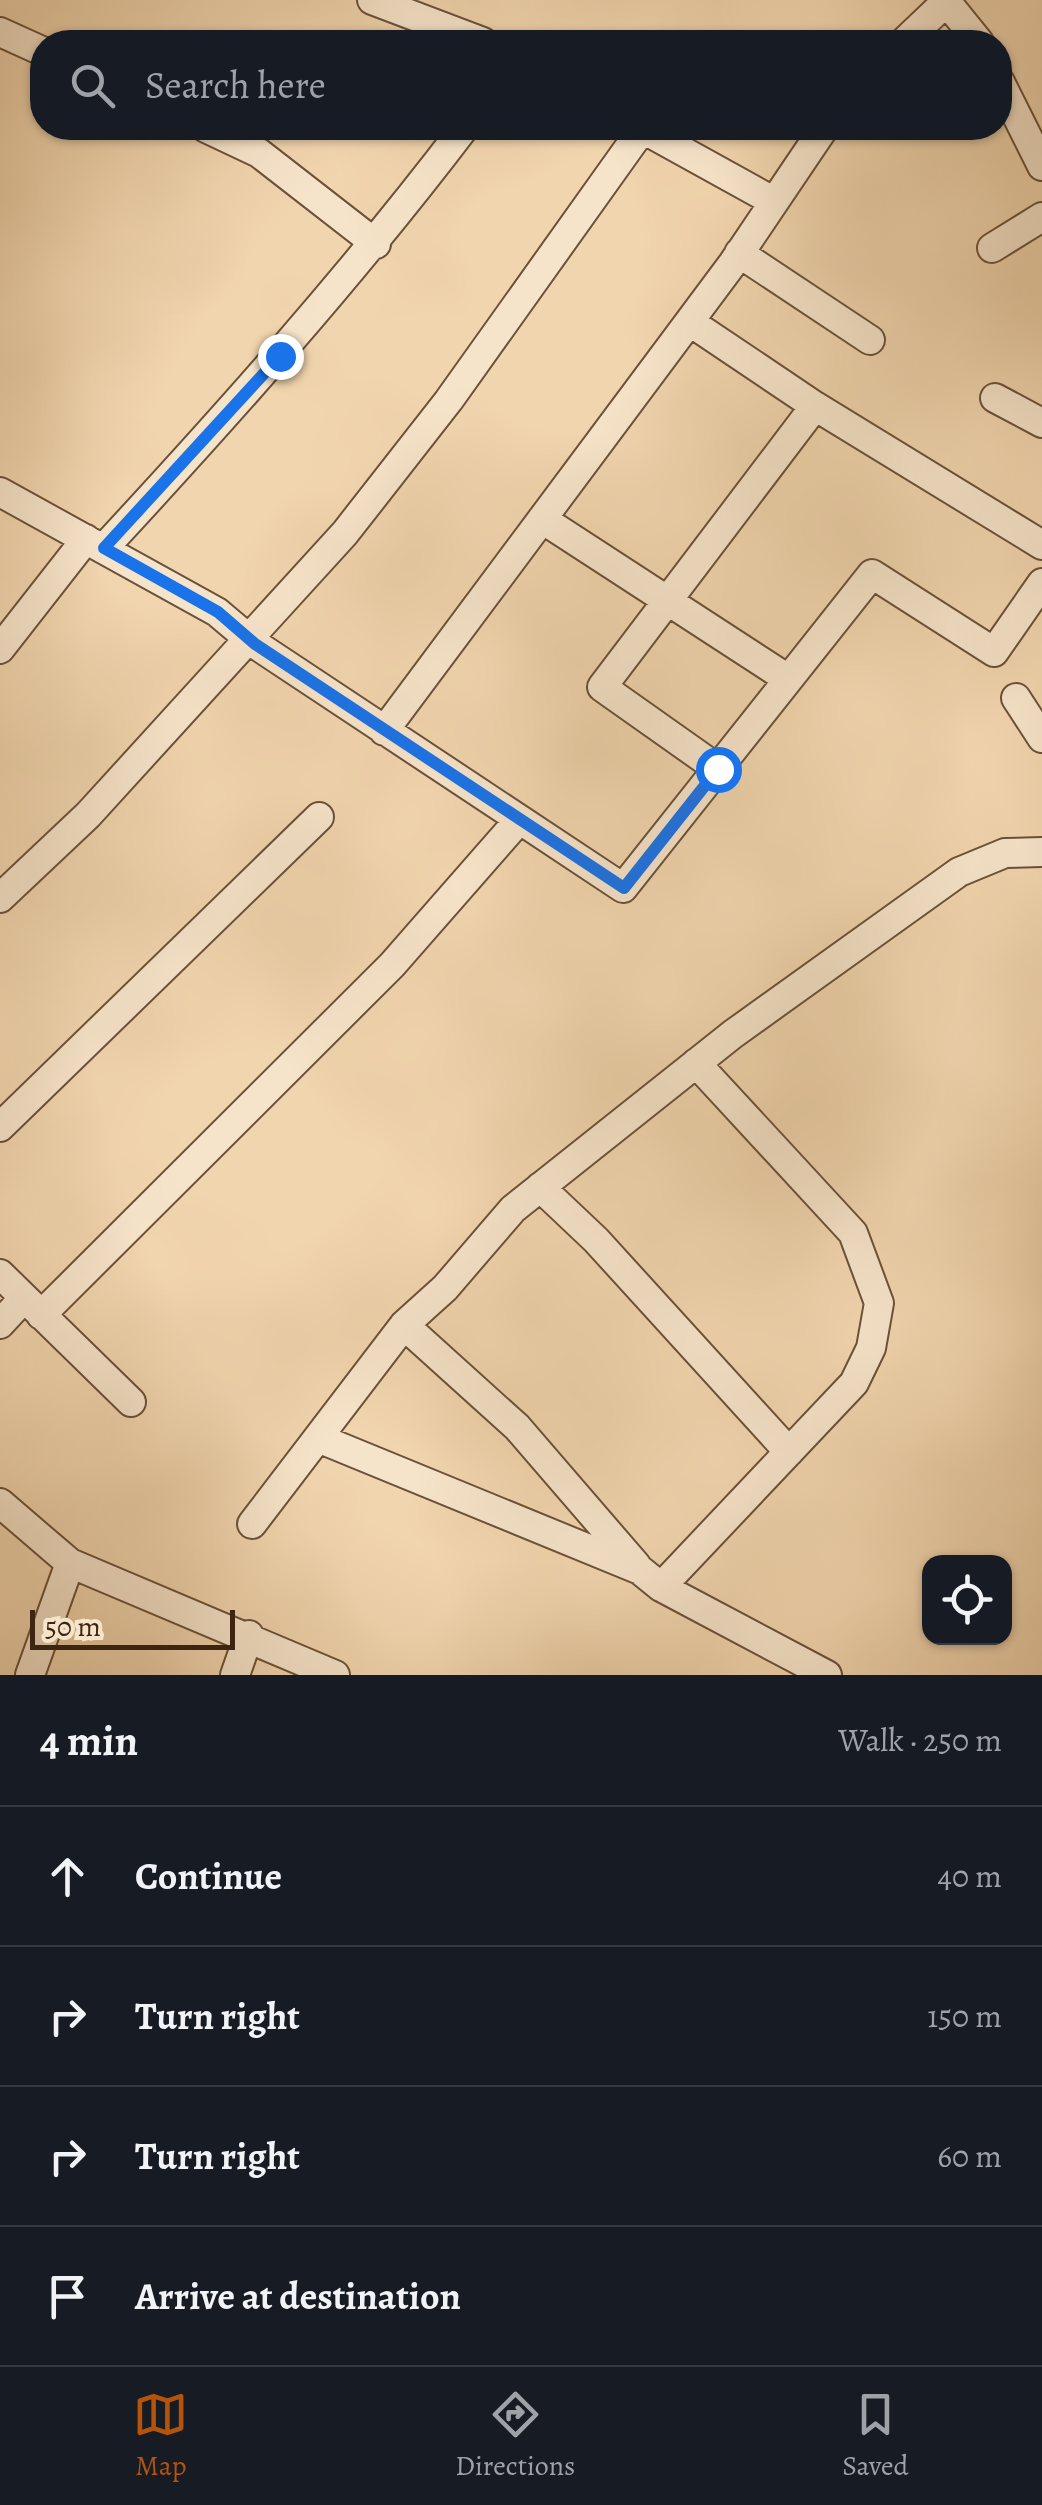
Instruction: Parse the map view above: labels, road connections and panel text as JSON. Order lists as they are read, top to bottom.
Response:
{
  "scale_bar": "50 m",
  "page": {
    "search": "Search here",
    "scale": "50 m",
    "heading": ["4 min", "Walk · 250 m"],
    "list": [
      ["Continue", "40 m"],
      ["Turn right", "150 m"],
      ["Turn right", "60 m"],
      "Arrive at destination"
    ],
    "nav": ["Map", "Directions", "Saved"]
  }
}
